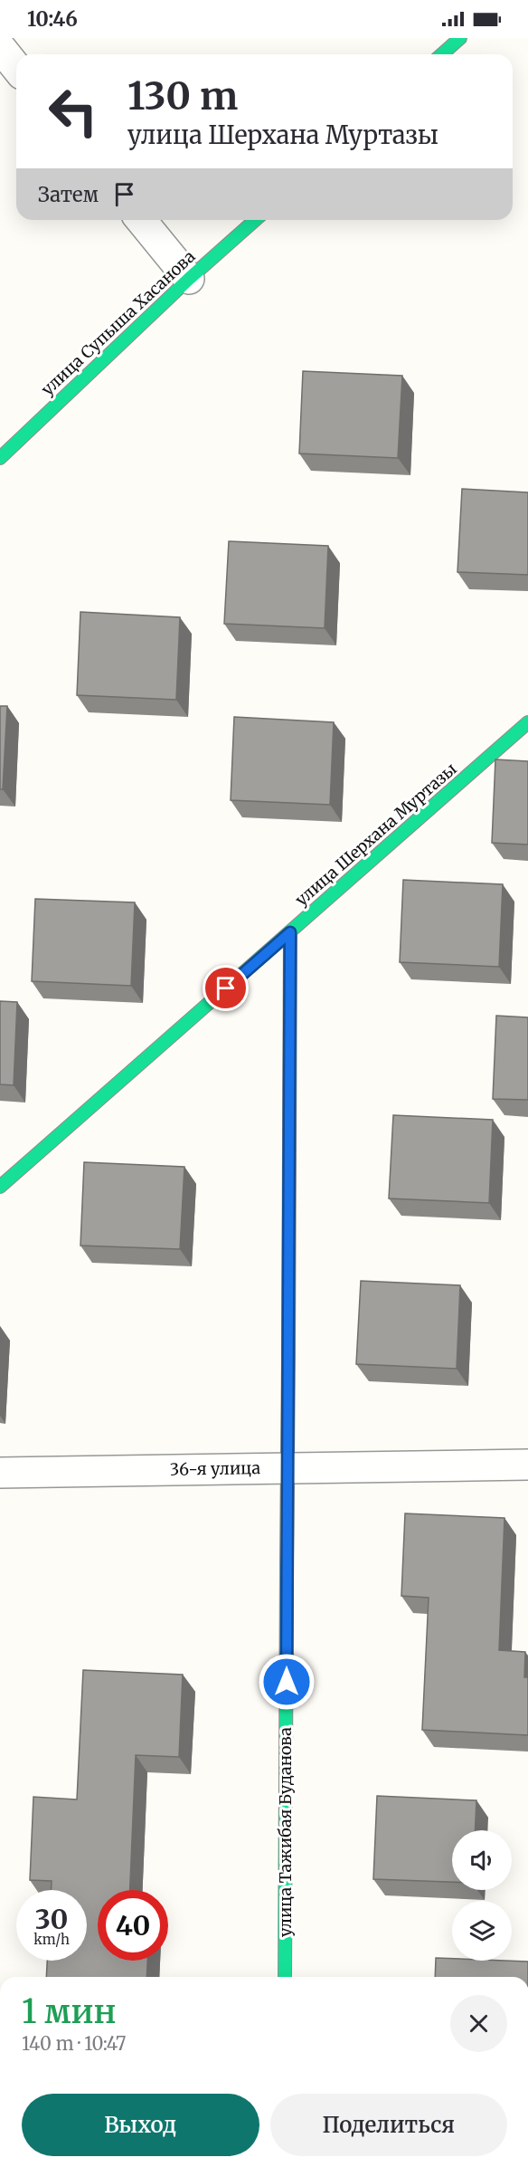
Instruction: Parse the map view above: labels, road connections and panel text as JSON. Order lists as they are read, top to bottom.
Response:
{
  "streets": {
    "street": [
      "улица Супыша Хасанова",
      "улица Шерхана Муртазы",
      "36-я улица",
      "улица Тажибая Буданова"
    ]
  },
  "crossings": [
    ["улица Шерхана Муртазы", "улица Тажибая Буданова"],
    ["36-я улица", "улица Тажибая Буданова"]
  ],
  "page": {
    "status": "10:46",
    "turn": ["130 m", "улица Шерхана Муртазы"],
    "then": "Затем",
    "speed": "30 km/h",
    "limit": "40",
    "heading": ["1 мин", "140 m · 10:47"],
    "buttons": ["Выход", "Поделиться"]
  }
}
